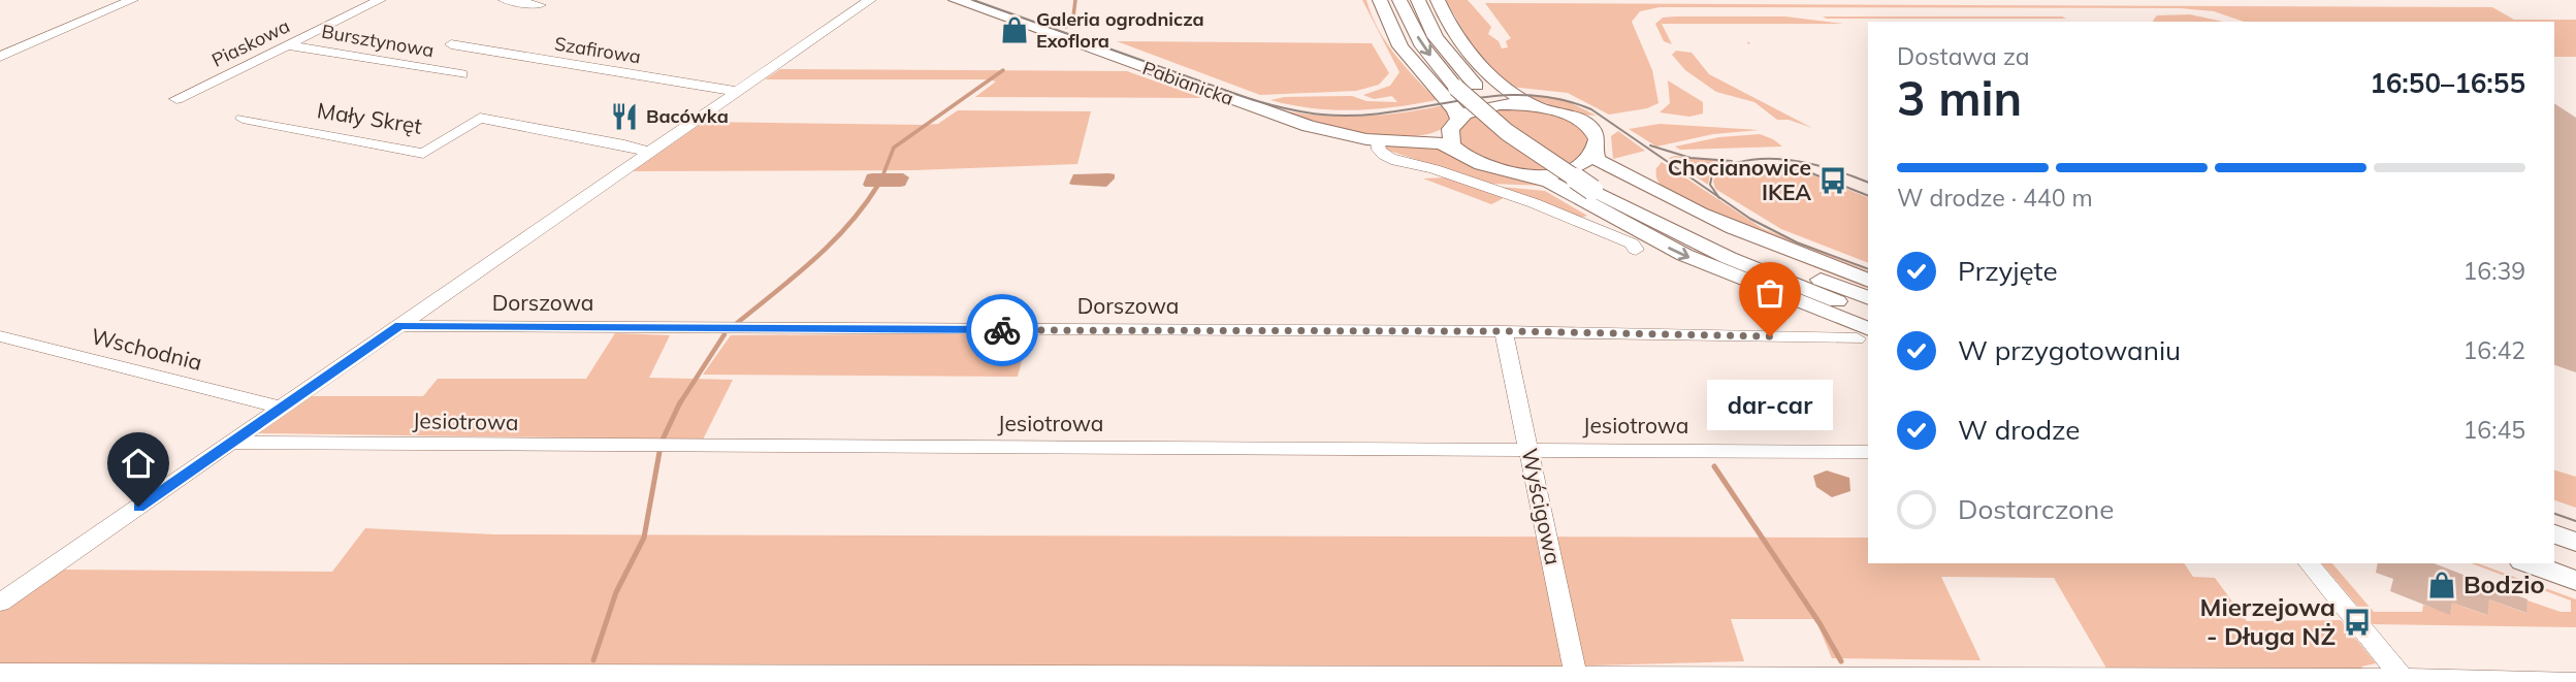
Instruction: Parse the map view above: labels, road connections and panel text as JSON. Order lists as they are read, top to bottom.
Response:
{
  "streets": {
    "main road": ["Pabianicka"],
    "street": [
      "Bursztynowa",
      "Piaskowa",
      "Szafirowa",
      "Mały Skręt",
      "Dorszowa",
      "Wschodnia",
      "Jesiotrowa",
      "Wyścigowa"
    ]
  },
  "crossings": [
    ["Bursztynowa", "Piaskowa"],
    ["Dorszowa", "Wyścigowa"],
    ["Jesiotrowa", "Wyścigowa"]
  ],
  "places": {
    "shop": ["Galeria ogrodnicza Exoflora", "Bodzio"],
    "restaurant": ["Bacówka"],
    "bus stop": ["Chocianowice IKEA", "Mierzejowa - Długa NŻ"],
    "other": ["dar-car"]
  },
  "page": {
    "heading": ["3 min", "Dostawa za", "16:50–16:55"],
    "bar": "W drodze · 440 m",
    "list": [
      ["Przyjęte", "16:39"],
      ["W przygotowaniu", "16:42"],
      ["W drodze", "16:45"],
      "Dostarczone"
    ],
    "bubble": "dar-car"
  }
}
